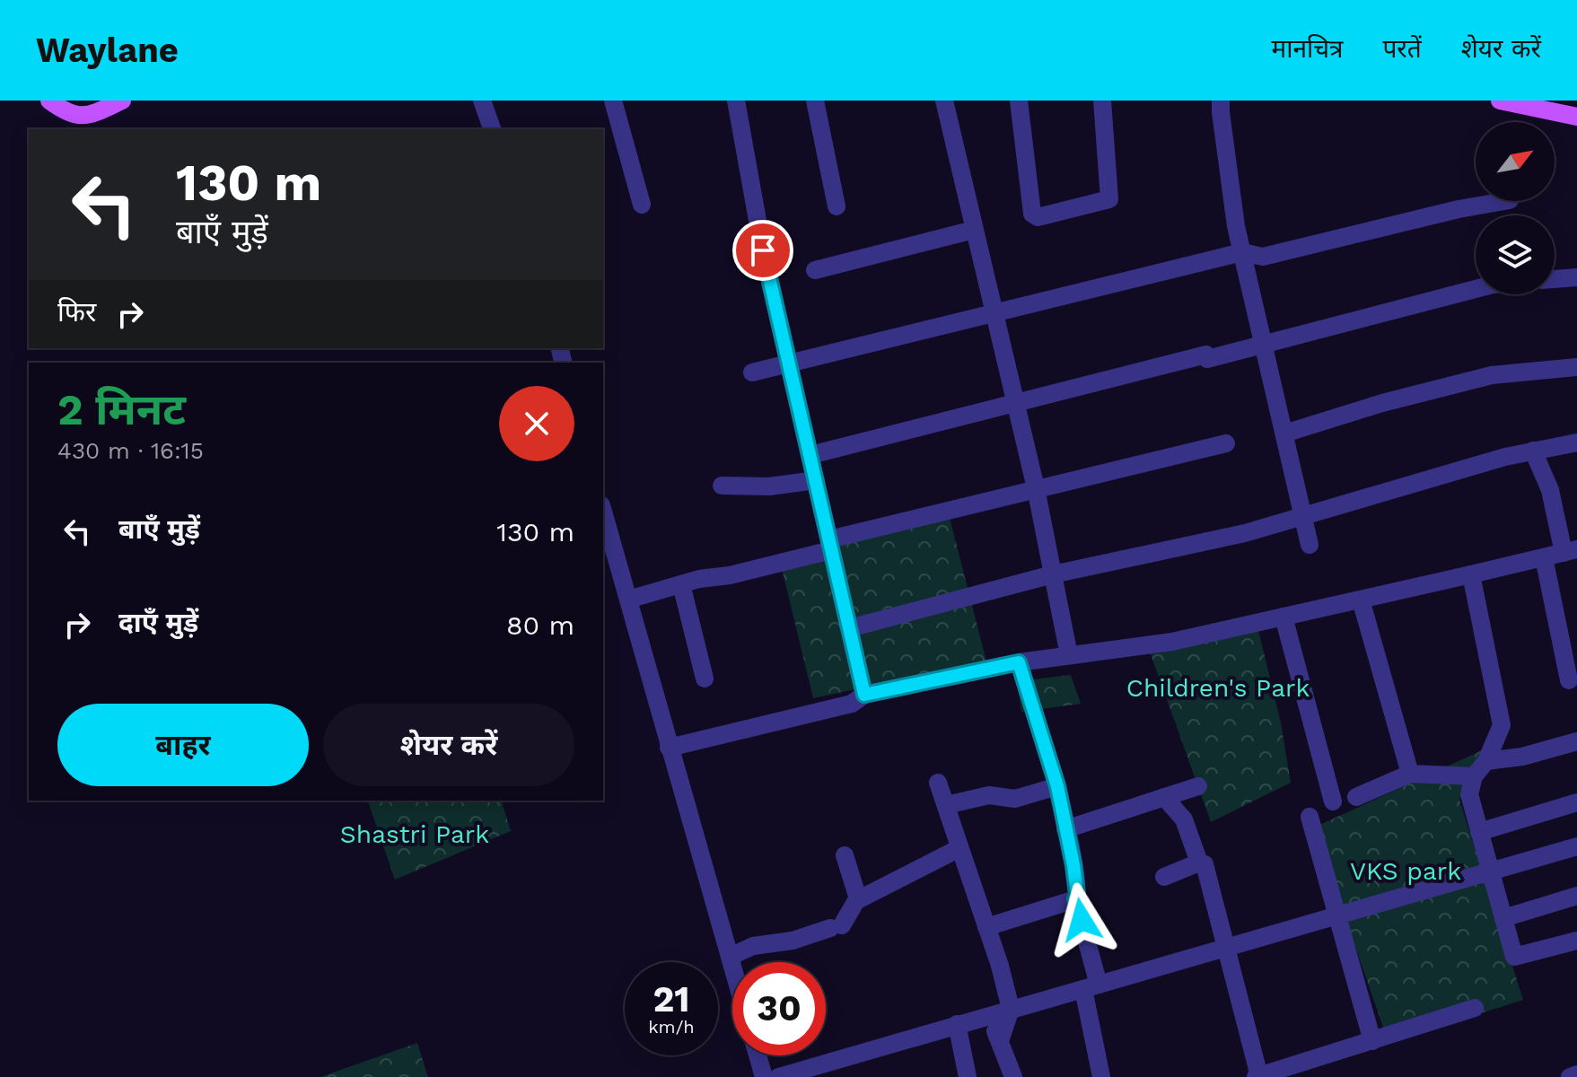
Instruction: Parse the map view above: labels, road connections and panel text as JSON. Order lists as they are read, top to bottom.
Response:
{
  "parks": ["Children's Park", "Shastri Park", "VKS park"],
  "north": "top right",
  "page": {
    "header": "Waylane",
    "nav": ["मानचित्र", "परतें", "शेयर करें"],
    "turn": ["130 m", "बाएँ मुड़ें"],
    "then": "फिर",
    "heading": ["2 मिनट", "430 m · 16:15"],
    "list": [
      {
        "name": "बाएँ मुड़ें",
        "value": "130 m"
      },
      {
        "name": "दाएँ मुड़ें",
        "value": "80 m"
      }
    ],
    "buttons": ["बाहर", "शेयर करें"],
    "speed": "21 km/h",
    "limit": "30"
  }
}
